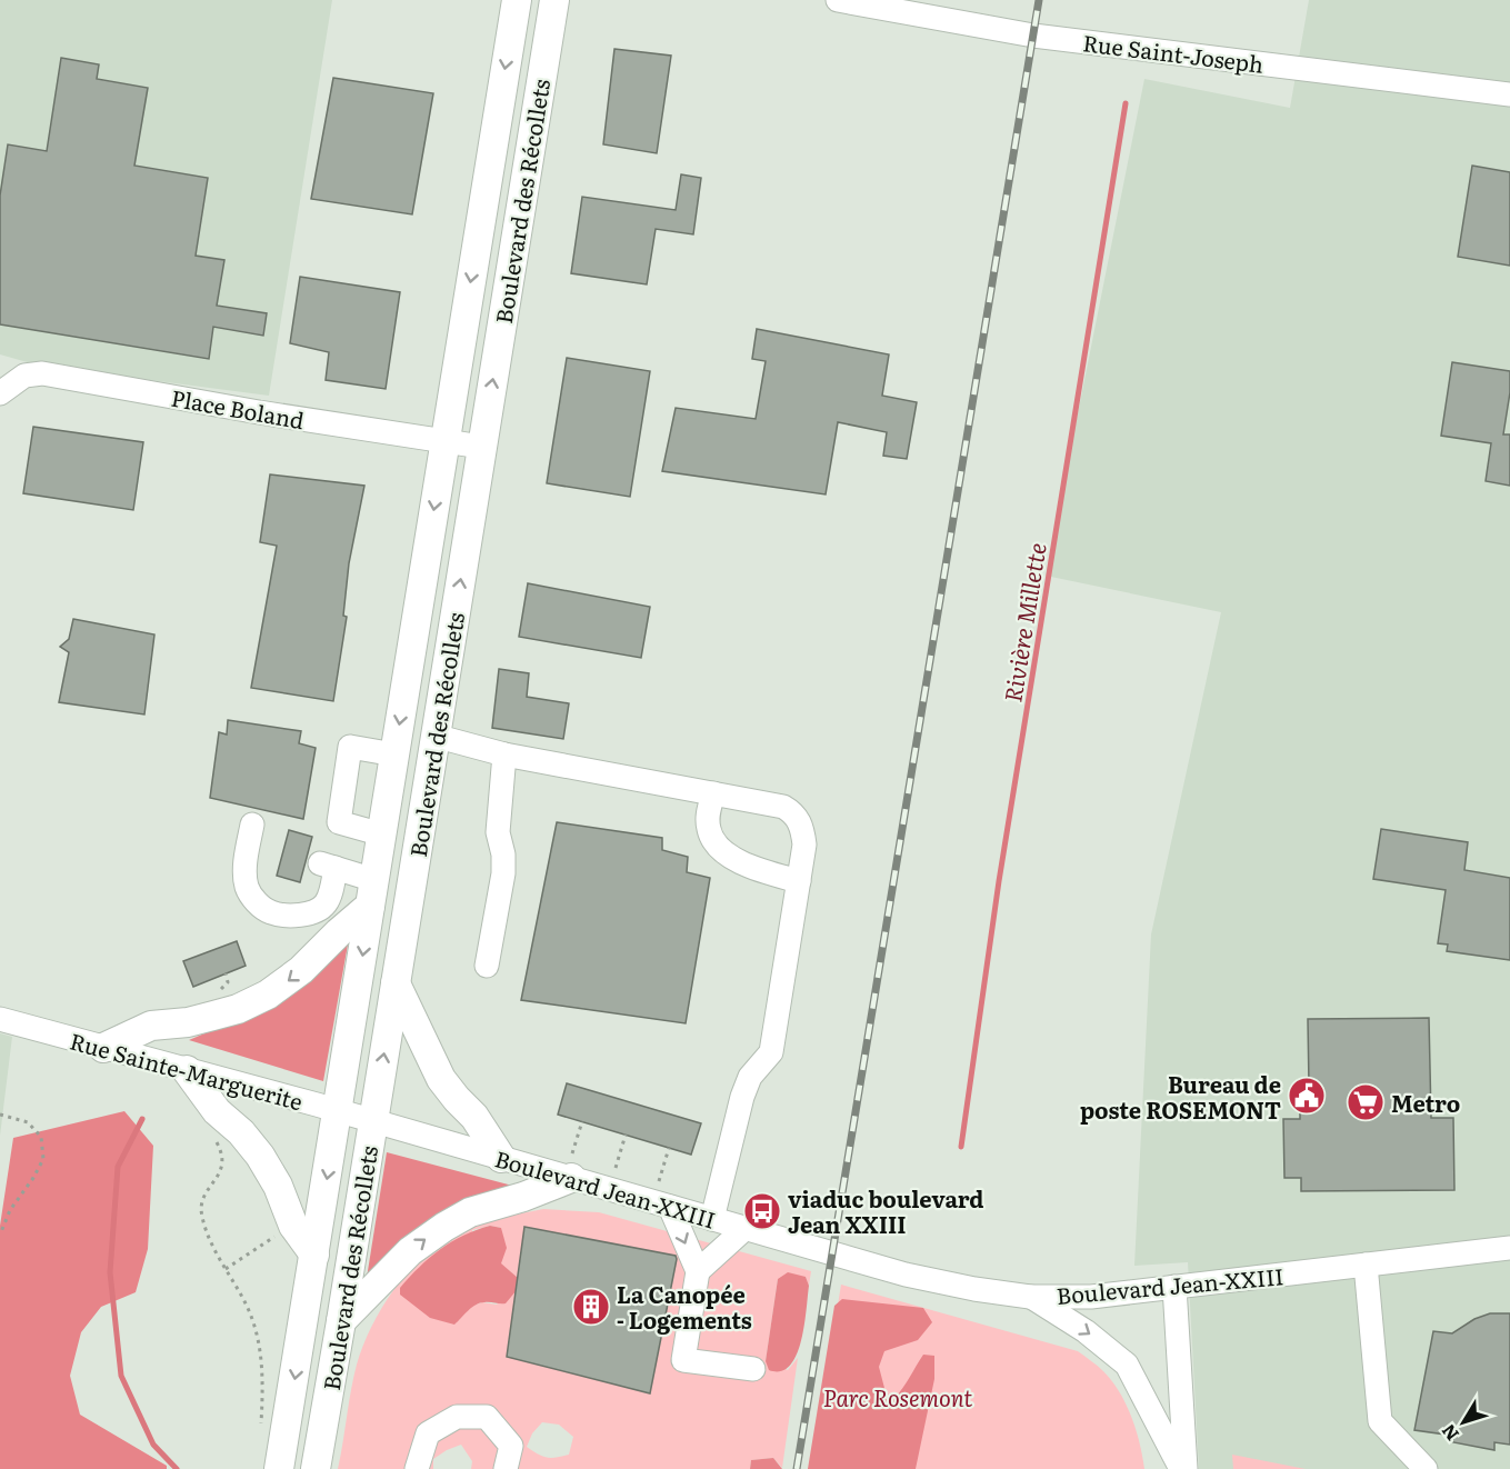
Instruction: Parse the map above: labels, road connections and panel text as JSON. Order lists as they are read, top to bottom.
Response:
{
  "streets": {
    "main road": ["Boulevard des Récollets"],
    "street": [
      "Rue Saint-Joseph",
      "Place Boland",
      "Rue Sainte-Marguerite",
      "Boulevard Jean-XXIII"
    ]
  },
  "crossings": [
    ["Boulevard des Récollets", "Place Boland"],
    ["Boulevard des Récollets", "Rue Sainte-Marguerite"],
    ["Boulevard des Récollets", "Boulevard Jean-XXIII"],
    ["Rue Sainte-Marguerite", "Boulevard Jean-XXIII"]
  ],
  "water": ["Rivière Millette"],
  "parks": ["Parc Rosemont"],
  "places": {
    "public building": ["Bureau de poste ROSEMONT"],
    "supermarket": ["Metro"],
    "bus stop": ["viaduc boulevard Jean XXIII"],
    "building": ["La Canopée - Logements"]
  },
  "north": "bottom left"
}
